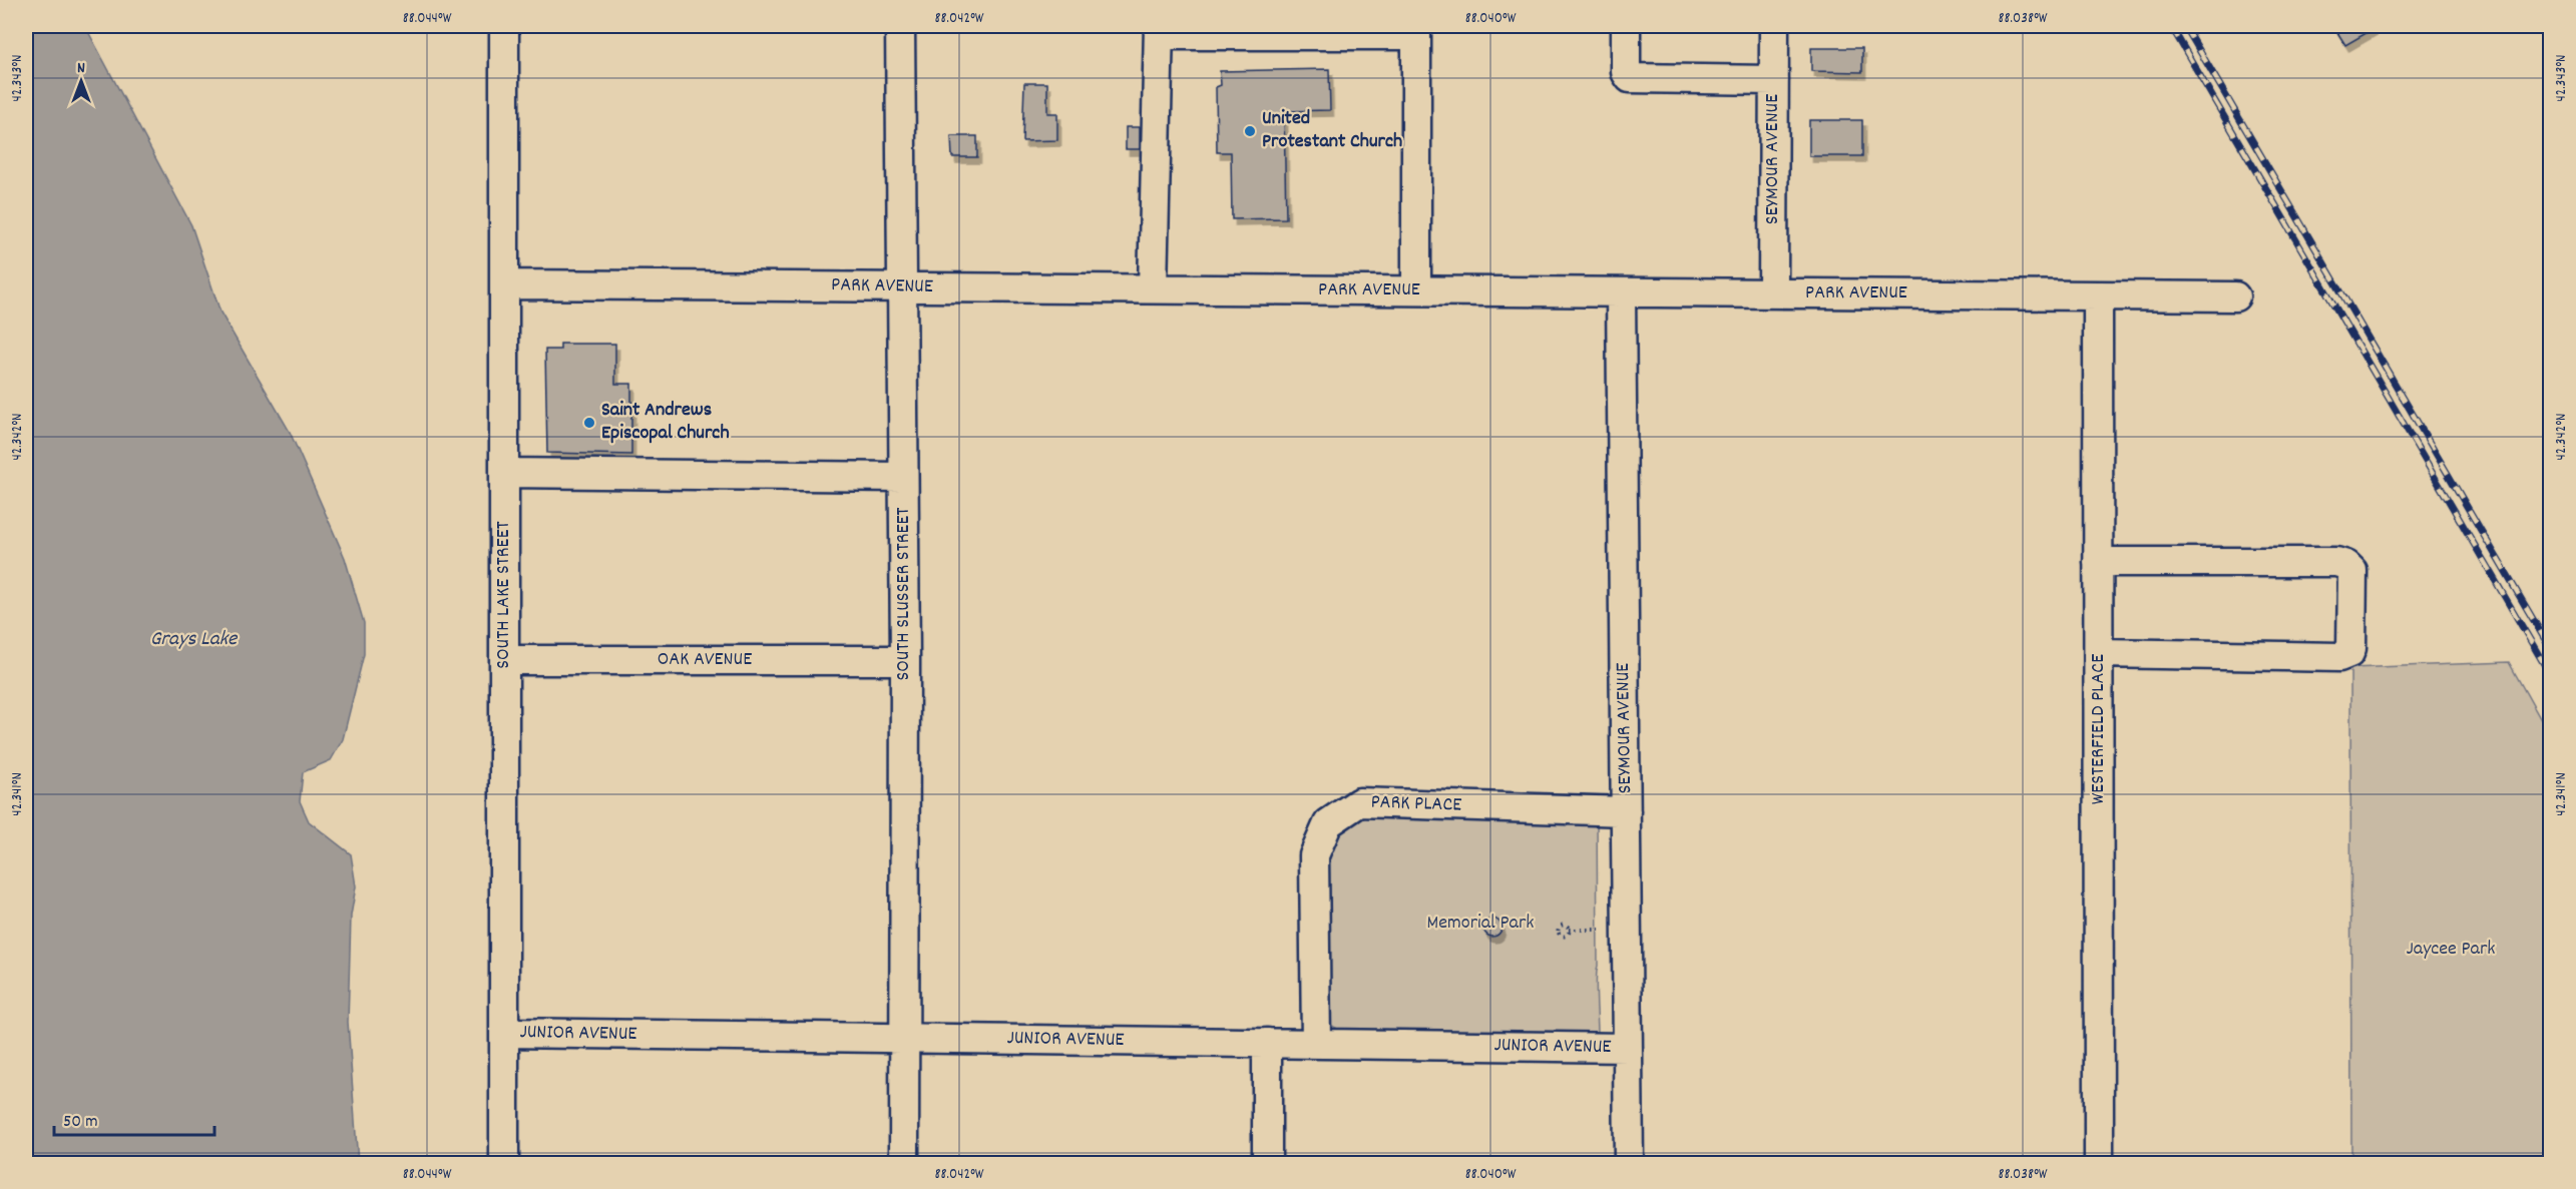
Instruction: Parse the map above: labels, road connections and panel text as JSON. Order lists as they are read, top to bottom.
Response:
{
  "streets": {
    "street": [
      "SEYMOUR AVENUE",
      "PARK AVENUE",
      "SOUTH SLUSSER STREET",
      "SOUTH LAKE STREET",
      "OAK AVENUE",
      "WESTERFIELD PLACE",
      "PARK PLACE",
      "JUNIOR AVENUE"
    ]
  },
  "crossings": [
    ["SEYMOUR AVENUE", "PARK AVENUE"],
    ["SEYMOUR AVENUE", "PARK PLACE"],
    ["SEYMOUR AVENUE", "JUNIOR AVENUE"],
    ["PARK AVENUE", "SOUTH SLUSSER STREET"],
    ["PARK AVENUE", "SOUTH LAKE STREET"],
    ["PARK AVENUE", "WESTERFIELD PLACE"],
    ["SOUTH SLUSSER STREET", "OAK AVENUE"],
    ["SOUTH SLUSSER STREET", "JUNIOR AVENUE"],
    ["SOUTH LAKE STREET", "OAK AVENUE"],
    ["SOUTH LAKE STREET", "JUNIOR AVENUE"],
    ["PARK PLACE", "JUNIOR AVENUE"]
  ],
  "water": ["Grays Lake"],
  "parks": ["Memorial Park", "Jaycee Park"],
  "places": ["United Protestant Church", "Saint Andrews Episcopal Church"],
  "scale_bar": "50 m",
  "north": "top",
  "coordinates": [
    "88.044°W",
    "88.042°W",
    "88.040°W",
    "88.038°W",
    "42.343°N",
    "42.342°N",
    "42.341°N"
  ]
}
